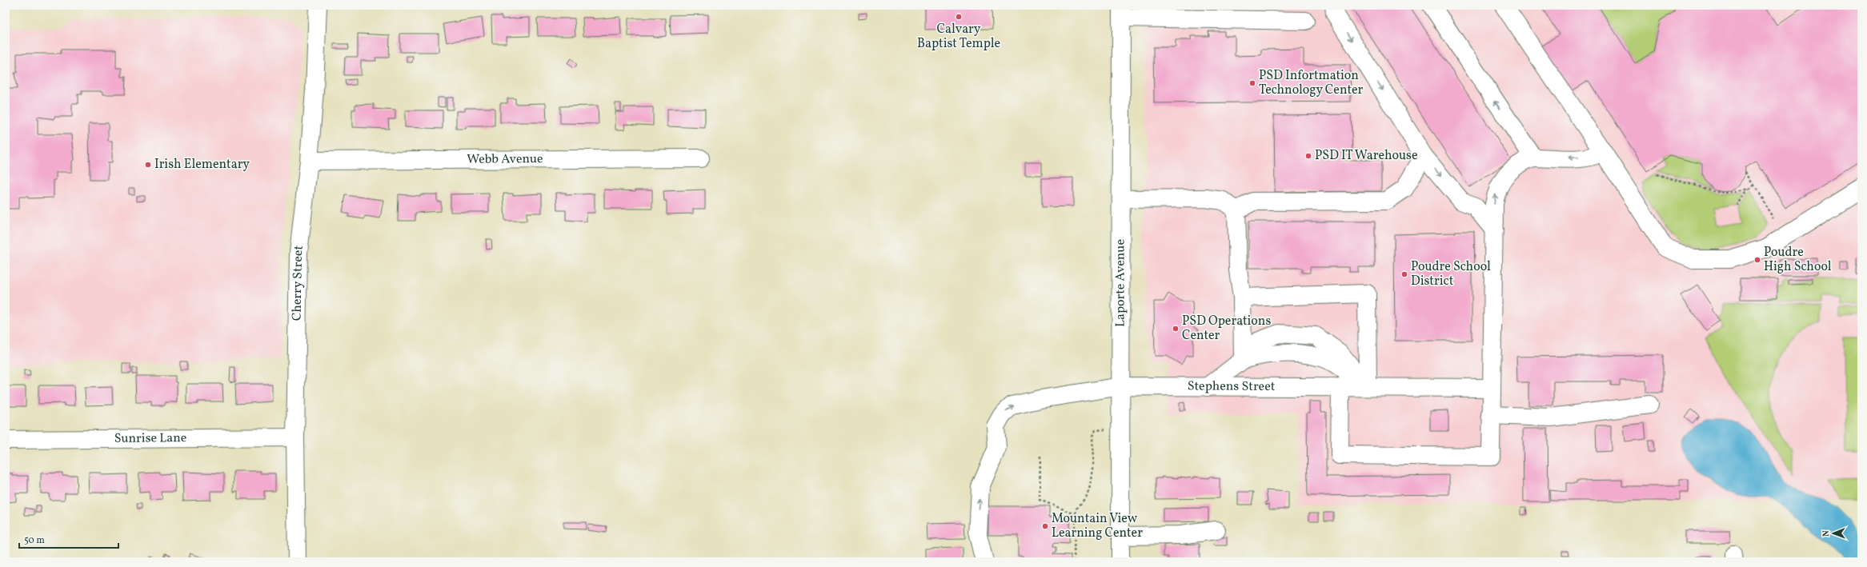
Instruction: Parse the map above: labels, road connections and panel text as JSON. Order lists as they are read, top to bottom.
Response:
{
  "streets": {
    "street": [
      "Webb Avenue",
      "Cherry Street",
      "Laporte Avenue",
      "Stephens Street",
      "Sunrise Lane"
    ]
  },
  "crossings": [
    ["Webb Avenue", "Cherry Street"],
    ["Cherry Street", "Sunrise Lane"],
    ["Laporte Avenue", "Stephens Street"]
  ],
  "places": [
    "Calvary Baptist Temple",
    "PSD Infortmation Technology Center",
    "PSD IT Warehouse",
    "Irish Elementary",
    "Poudre High School",
    "Poudre School District",
    "PSD Operations Center",
    "Mountain View Learning Center"
  ],
  "scale_bar": "50 m",
  "north": "left"
}
